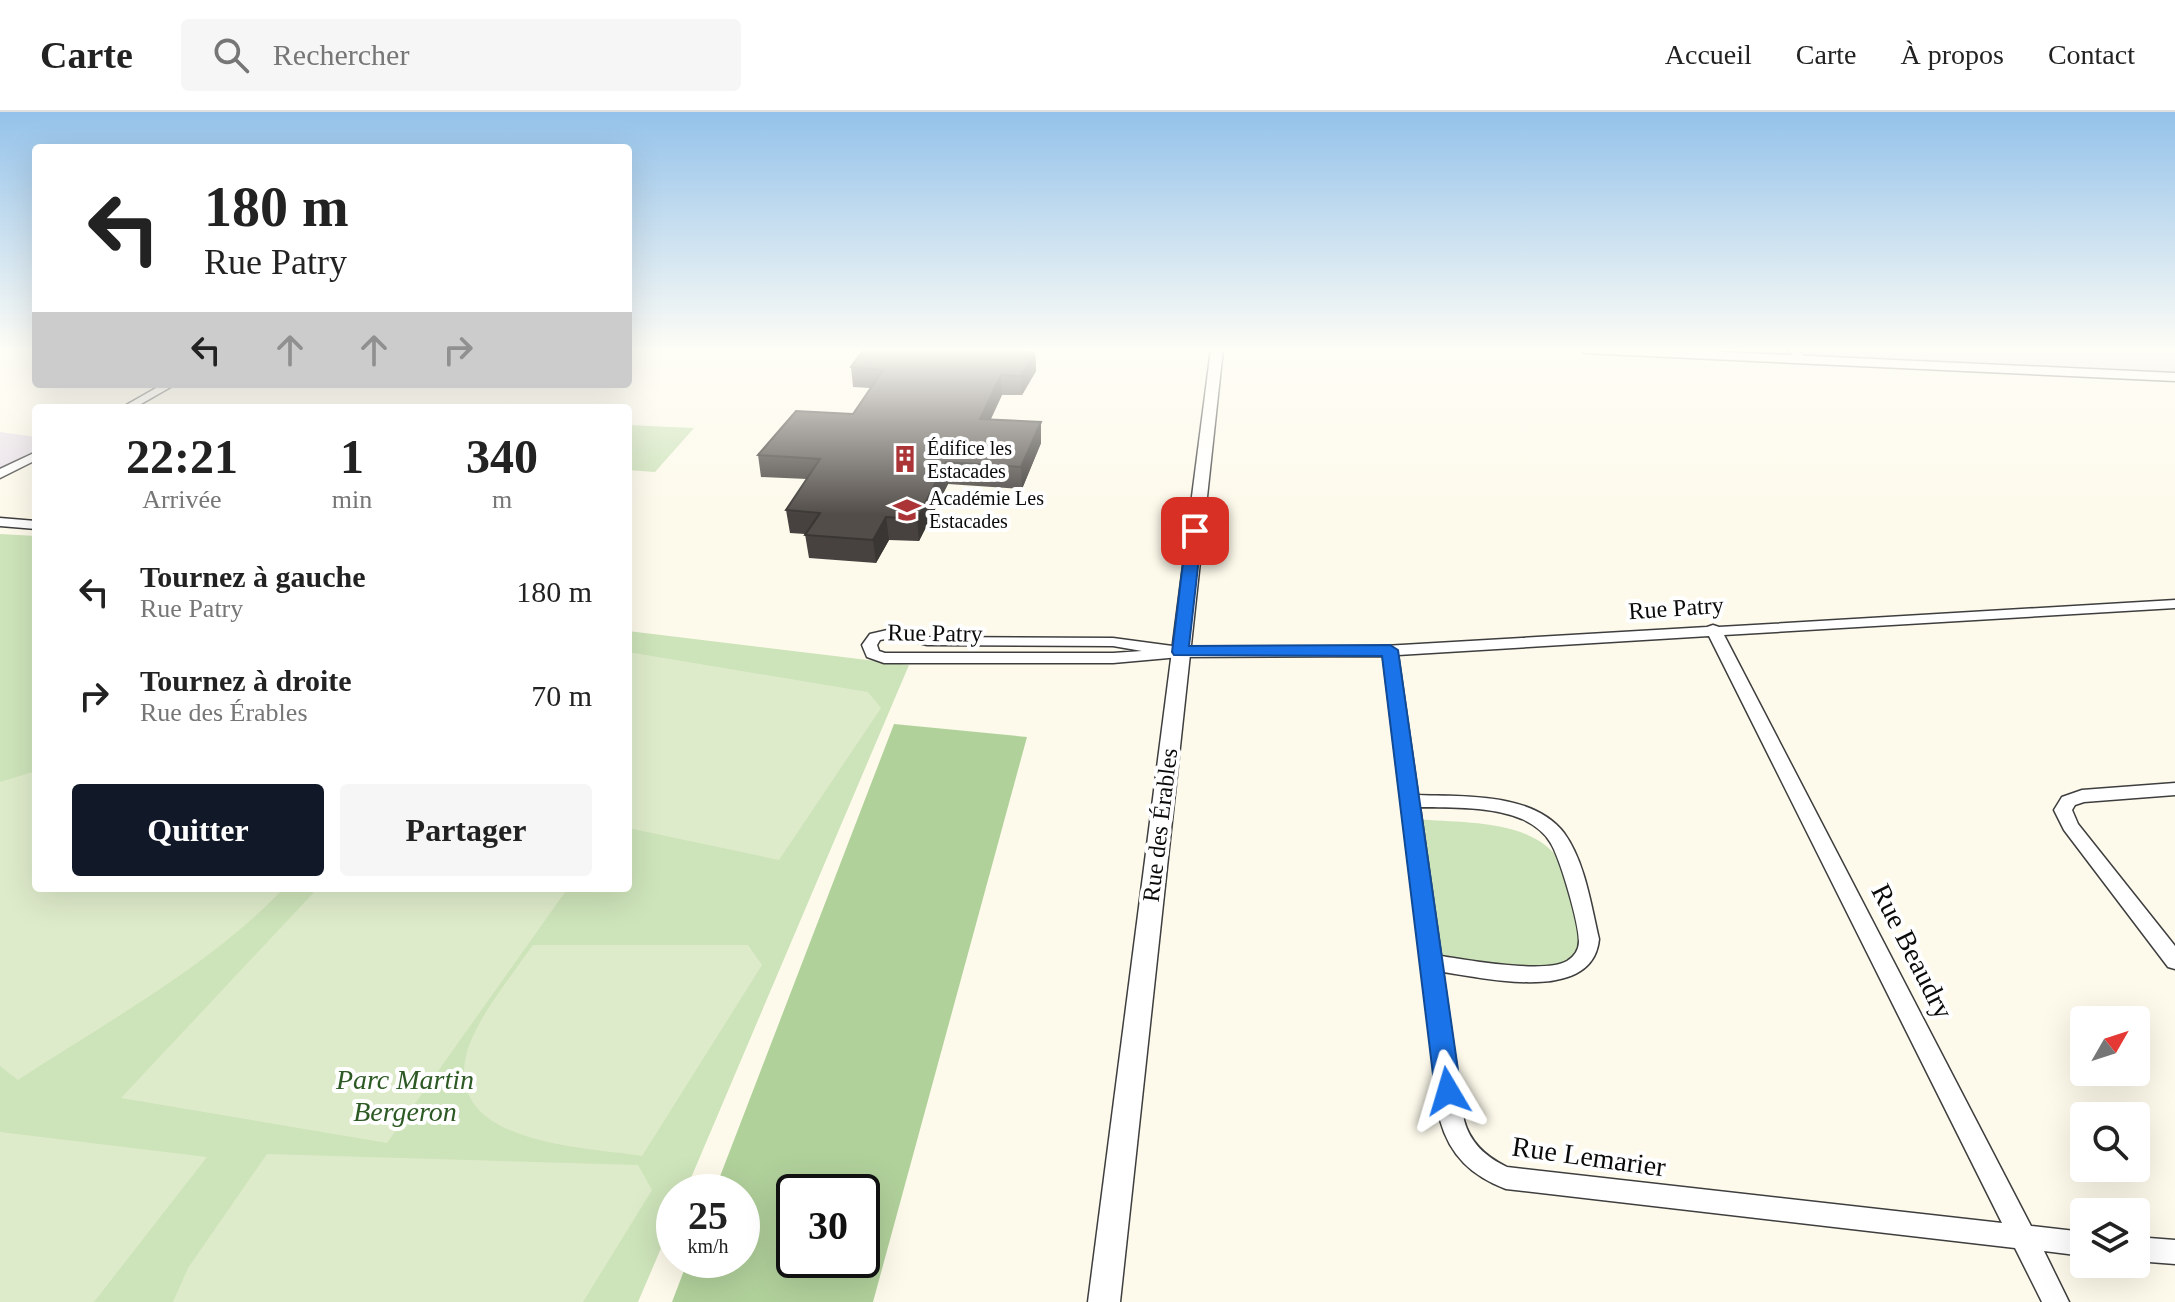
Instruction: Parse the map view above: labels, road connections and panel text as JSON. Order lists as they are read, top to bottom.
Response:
{
  "streets": {
    "street": [
      "Rue Patry",
      "Rue des Érables",
      "Rue Beaudry",
      "Rue Lemarier"
    ]
  },
  "crossings": [
    ["Rue Patry", "Rue des Érables"],
    ["Rue Patry", "Rue Beaudry"],
    ["Rue Patry", "Rue Lemarier"],
    ["Rue Beaudry", "Rue Lemarier"]
  ],
  "parks": ["Parc Martin Bergeron"],
  "places": {
    "building": ["Édifice les Estacades"],
    "school or university": ["Académie Les Estacades"]
  },
  "north": "top right",
  "page": {
    "header": "Carte",
    "search": "Rechercher",
    "nav": [
      "Accueil",
      "Carte",
      "À propos",
      "Contact"
    ],
    "turn": ["180 m", "Rue Patry"],
    "eta": [
      "22:21",
      "Arrivée",
      "1",
      "min",
      "340",
      "m"
    ],
    "list": [
      {
        "name": "Tournez à gauche",
        "note": "Rue Patry",
        "value": "180 m"
      },
      {
        "name": "Tournez à droite",
        "note": "Rue des Érables",
        "value": "70 m"
      }
    ],
    "buttons": ["Quitter", "Partager"],
    "speed": "25 km/h",
    "limit": "30"
  }
}
